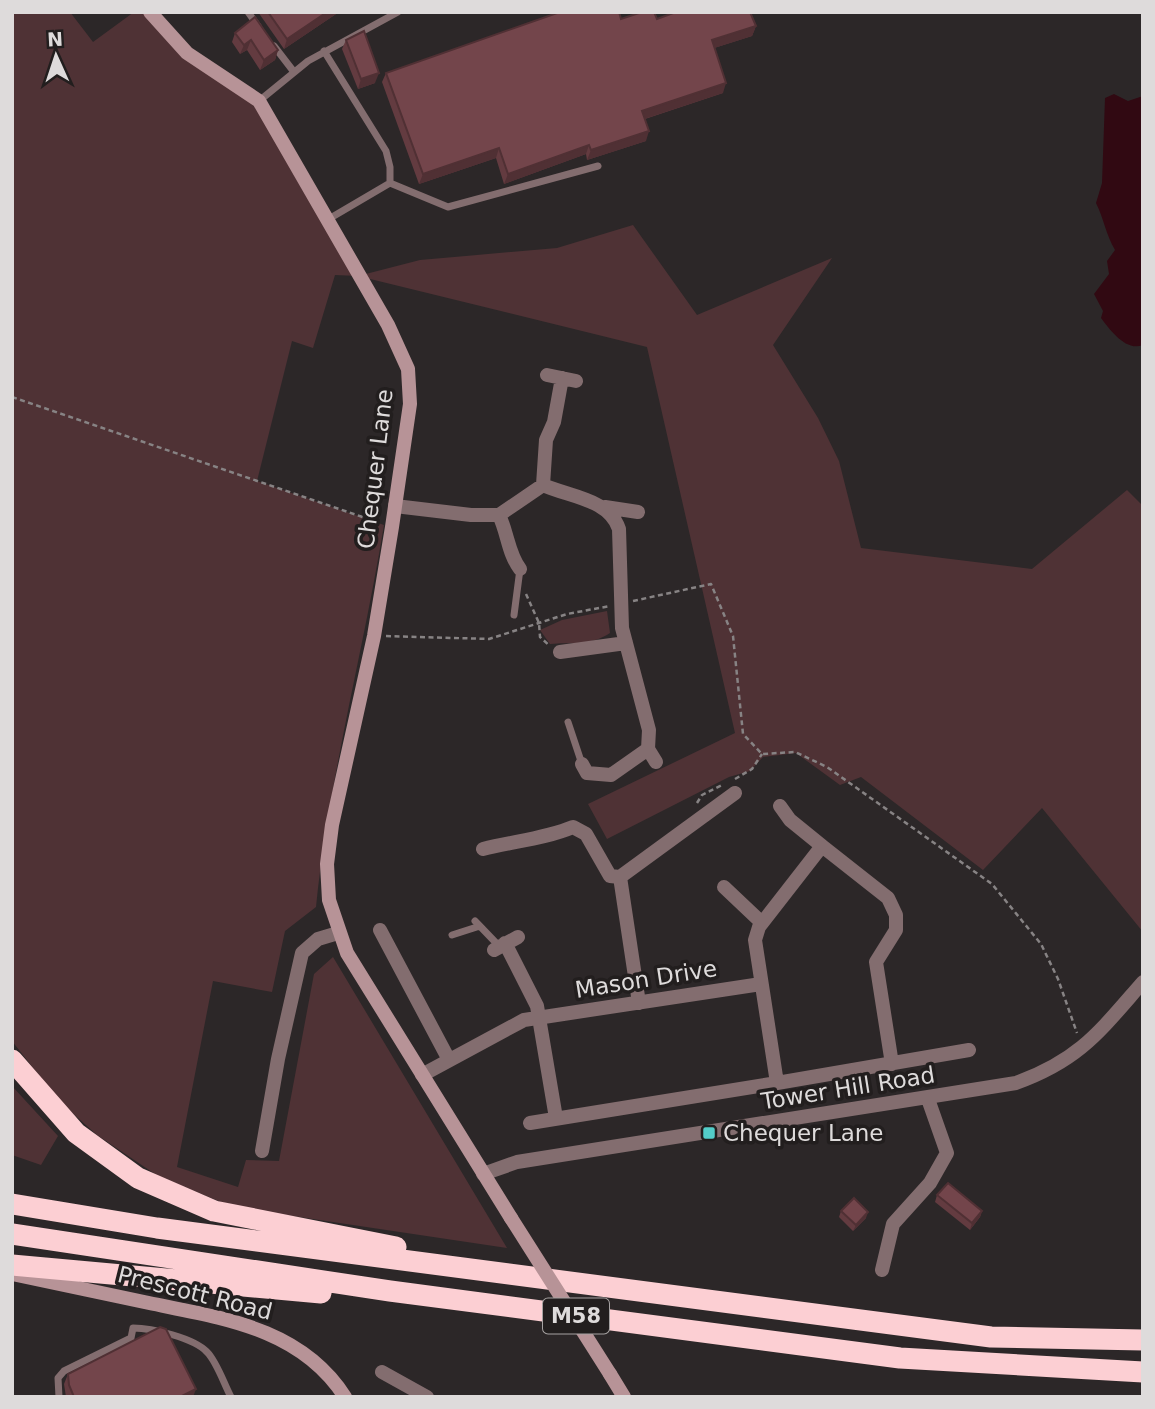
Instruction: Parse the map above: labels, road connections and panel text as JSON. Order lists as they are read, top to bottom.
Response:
{
  "streets": {
    "highway": ["M58"],
    "street": [
      "Chequer Lane",
      "Mason Drive",
      "Tower Hill Road",
      "Prescott Road"
    ]
  },
  "crossings": [
    ["Chequer Lane", "Mason Drive"],
    ["Chequer Lane", "Tower Hill Road"]
  ],
  "places": {
    "transit": ["Chequer Lane"]
  },
  "north": "top"
}
